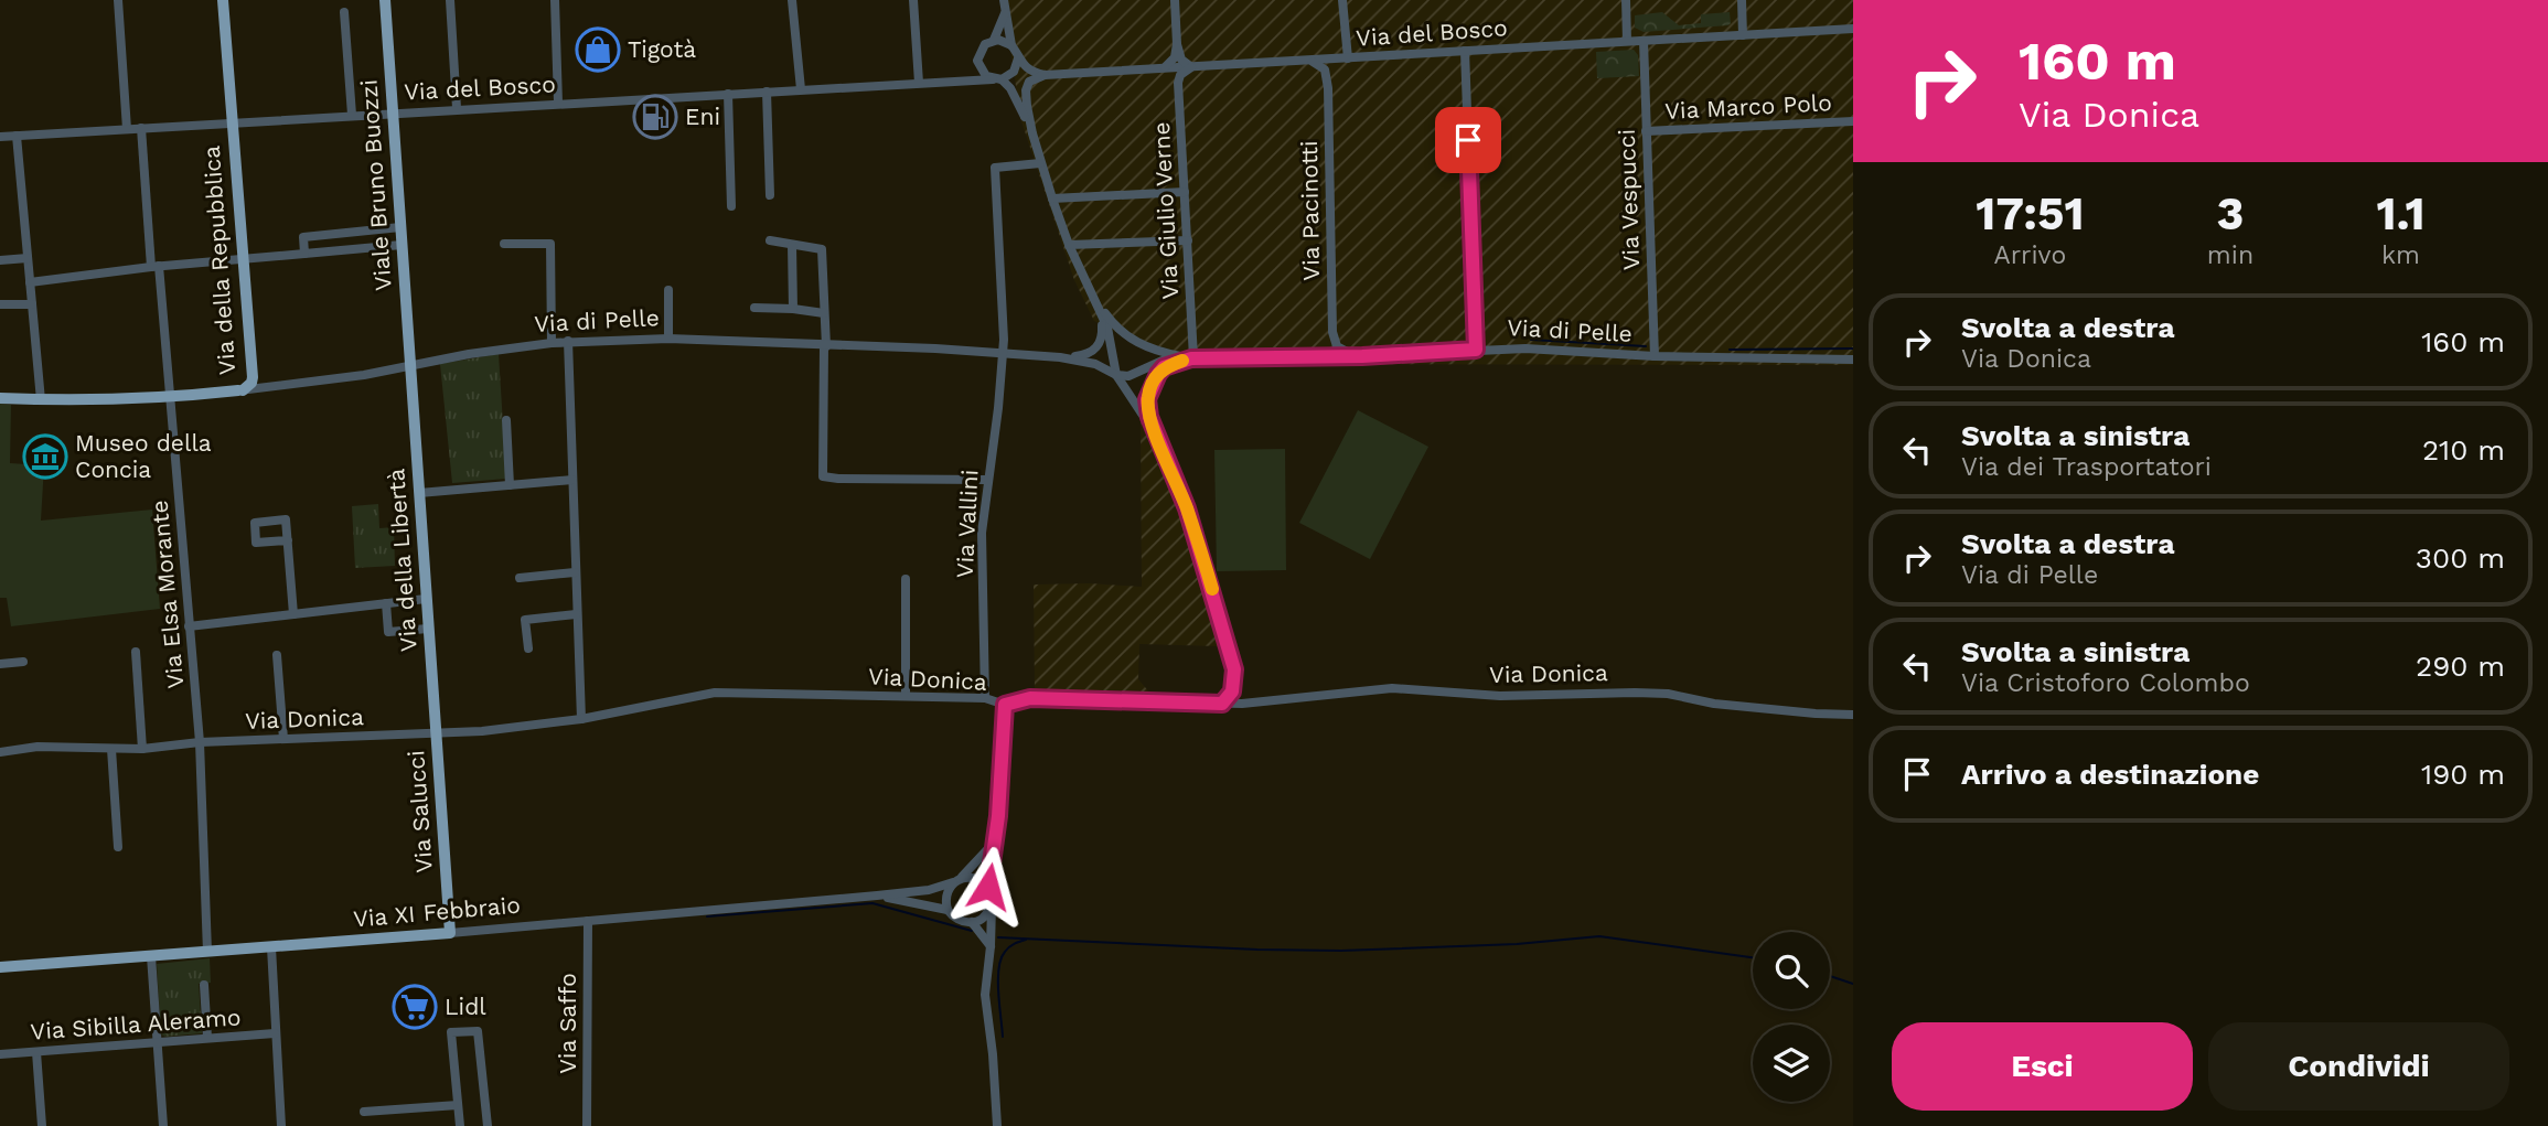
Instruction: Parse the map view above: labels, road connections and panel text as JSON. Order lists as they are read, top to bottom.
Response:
{
  "streets": {
    "main road": [
      "Viale Bruno Buozzi",
      "Via della Repubblica",
      "Via di Pelle",
      "Via della Libertà",
      "Via Salucci",
      "Via XI Febbraio"
    ],
    "street": [
      "Via del Bosco",
      "Via Marco Polo",
      "Via Vespucci",
      "Via Giulio Verne",
      "Via Pacinotti",
      "Via Vallini",
      "Via Elsa Morante",
      "Via Donica",
      "Via Saffo",
      "Via Sibilla Aleramo"
    ]
  },
  "crossings": [
    ["Via del Bosco", "Viale Bruno Buozzi"],
    ["Via del Bosco", "Via Vespucci"],
    ["Via del Bosco", "Via Giulio Verne"],
    ["Via del Bosco", "Via della Repubblica"],
    ["Via del Bosco", "Via Elsa Morante"],
    ["Via Marco Polo", "Via Vespucci"],
    ["Viale Bruno Buozzi", "Via di Pelle"],
    ["Viale Bruno Buozzi", "Via della Libertà"],
    ["Via Vespucci", "Via di Pelle"],
    ["Via Giulio Verne", "Via di Pelle"],
    ["Via della Repubblica", "Via di Pelle"],
    ["Via di Pelle", "Via Vallini"],
    ["Via di Pelle", "Via della Libertà"],
    ["Via di Pelle", "Via Elsa Morante"],
    ["Via Vallini", "Via Donica"],
    ["Via della Libertà", "Via Donica"],
    ["Via della Libertà", "Via Salucci"],
    ["Via Elsa Morante", "Via Donica"],
    ["Via Elsa Morante", "Via XI Febbraio"],
    ["Via Donica", "Via Salucci"],
    ["Via Salucci", "Via XI Febbraio"],
    ["Via XI Febbraio", "Via Saffo"]
  ],
  "places": {
    "shop": ["Tigotà"],
    "fuel station": ["Eni"],
    "museum": ["Museo della Concia"],
    "supermarket": ["Lidl"]
  },
  "page": {
    "turn": ["160 m", "Via Donica"],
    "eta": [
      "17:51",
      "Arrivo",
      "3",
      "min",
      "1.1",
      "km"
    ],
    "list": [
      {
        "name": "Svolta a destra",
        "note": "Via Donica",
        "value": "160 m"
      },
      {
        "name": "Svolta a sinistra",
        "note": "Via dei Trasportatori",
        "value": "210 m"
      },
      {
        "name": "Svolta a destra",
        "note": "Via di Pelle",
        "value": "300 m"
      },
      {
        "name": "Svolta a sinistra",
        "note": "Via Cristoforo Colombo",
        "value": "290 m"
      },
      {
        "name": "Arrivo a destinazione",
        "value": "190 m"
      }
    ],
    "buttons": ["Esci", "Condividi"]
  }
}
